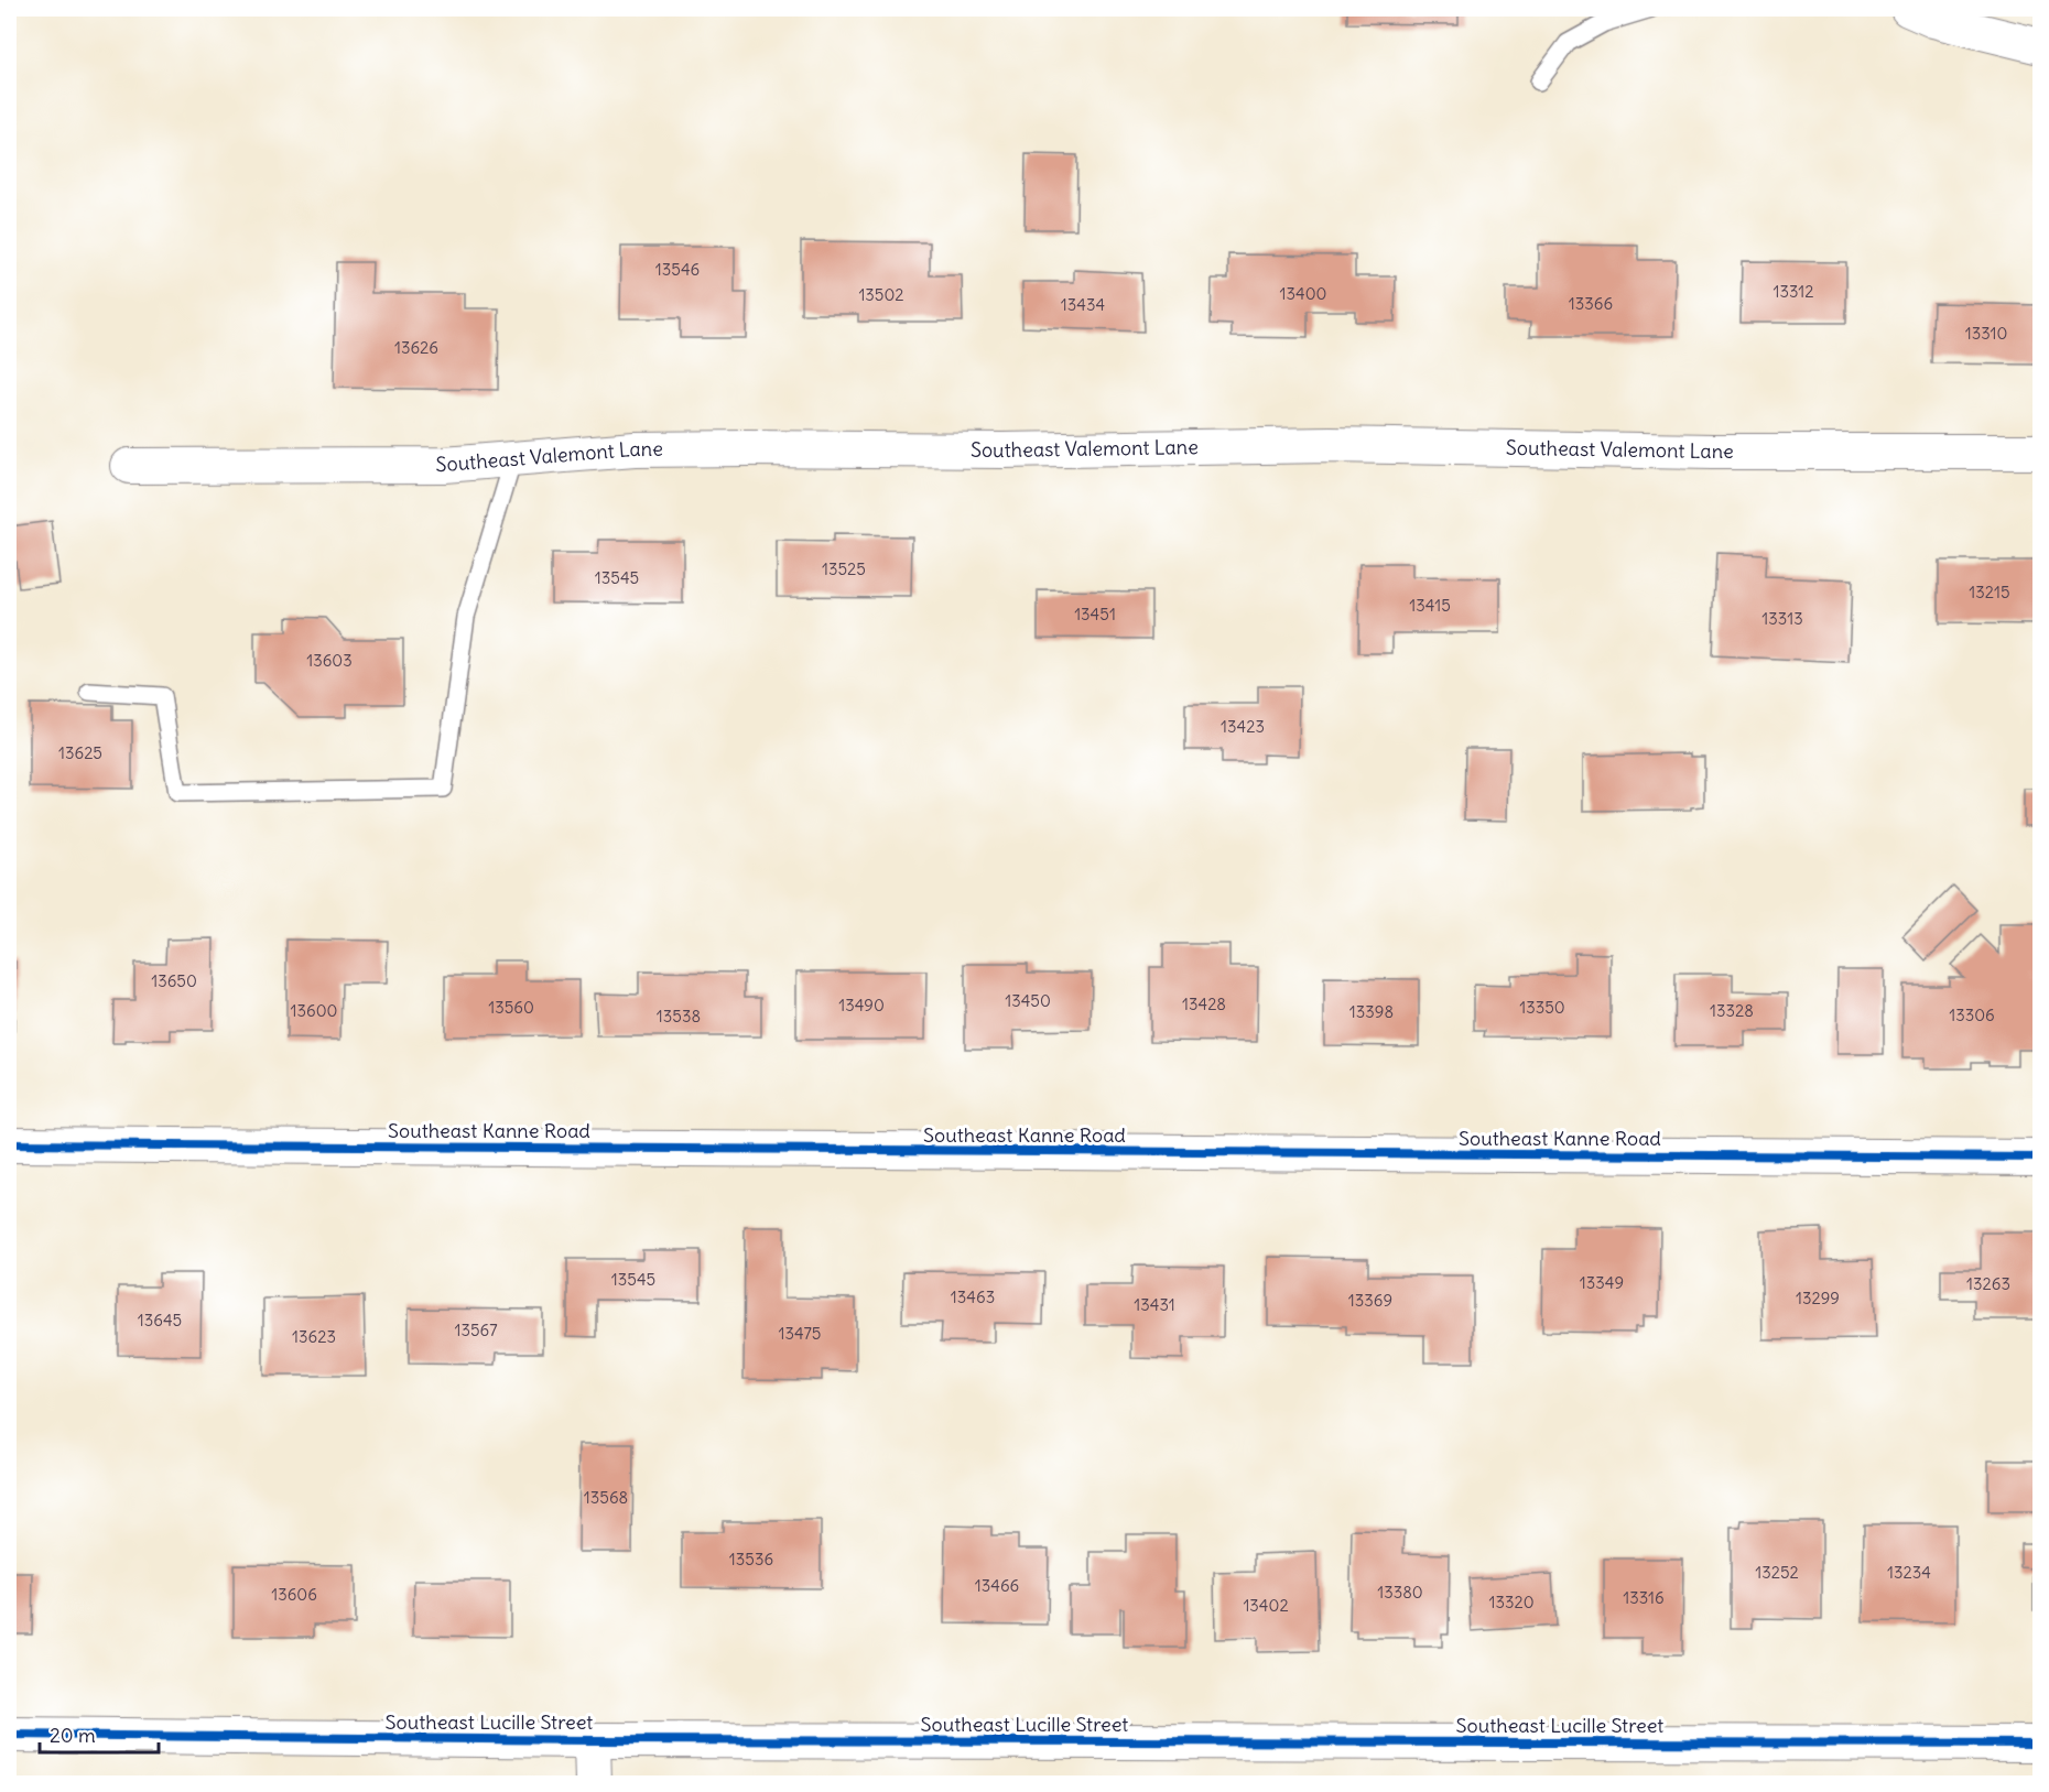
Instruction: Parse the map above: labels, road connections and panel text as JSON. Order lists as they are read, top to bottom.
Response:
{
  "streets": {
    "street": ["Southeast Valemont Lane", "Southeast Kanne Road", "Southeast Lucille Street"]
  },
  "house_numbers": [
    "13546",
    "13312",
    "13400",
    "13502",
    "13366",
    "13434",
    "13310",
    "13626",
    "13525",
    "13545",
    "13215",
    "13415",
    "13451",
    "13313",
    "13603",
    "13423",
    "13625",
    "13650",
    "13450",
    "13428",
    "13490",
    "13560",
    "13350",
    "13600",
    "13328",
    "13398",
    "13306",
    "13538",
    "13545",
    "13349",
    "13263",
    "13463",
    "13299",
    "13369",
    "13431",
    "13645",
    "13567",
    "13475",
    "13623",
    "13568",
    "13536",
    "13252",
    "13234",
    "13466",
    "13380",
    "13606",
    "13316",
    "13320",
    "13402"
  ],
  "scale_bar": "20 m"
}
